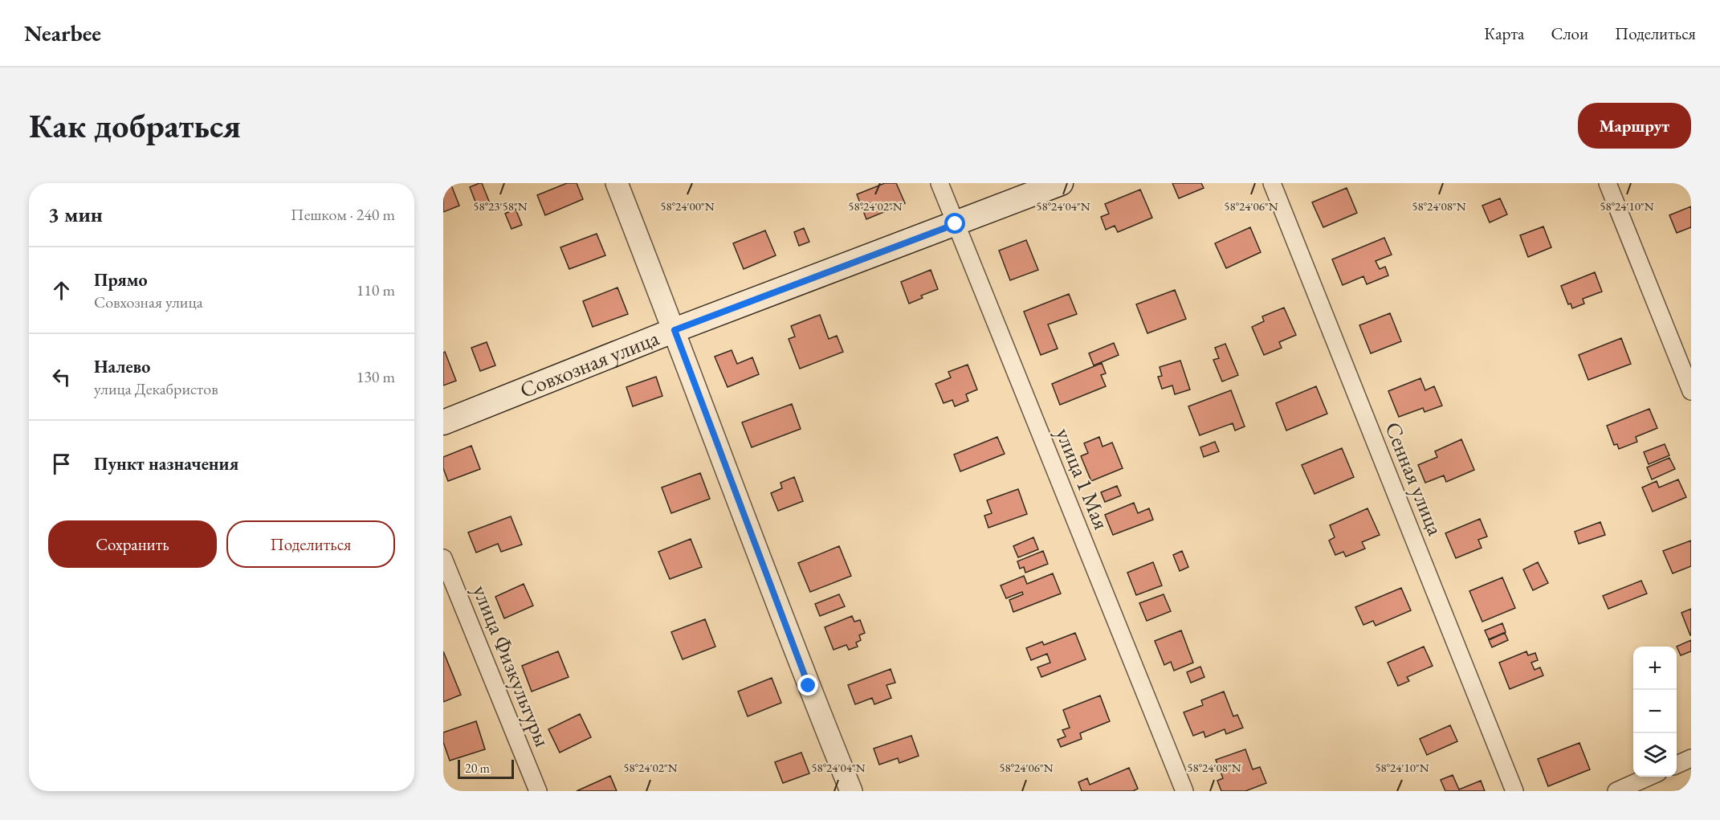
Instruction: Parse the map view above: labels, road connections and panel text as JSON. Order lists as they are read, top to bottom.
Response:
{
  "streets": {
    "main road": ["Совхозная улица"],
    "street": ["улица 1 Мая", "Сенная улица", "улица Физкультуры"]
  },
  "crossings": [
    ["Совхозная улица", "улица 1 Мая"]
  ],
  "scale_bar": "20 m",
  "page": {
    "header": "Nearbee",
    "nav": ["Карта", "Слои", "Поделиться"],
    "buttons": [
      "Маршрут",
      ["Сохранить", "Поделиться"]
    ],
    "title": "Как добраться",
    "heading": ["3 мин", "Пешком · 240 m"],
    "list": [
      ["Прямо", "Совхозная улица", "110 m"],
      ["Налево", "улица Декабристов", "130 m"],
      "Пункт назначения"
    ],
    "map_buttons": ["+", "−"],
    "scale": "20 m"
  },
  "coordinates": [
    "58°23'58\"N",
    "58°24'00\"N",
    "58°24'02\"N",
    "58°24'04\"N",
    "58°24'06\"N",
    "58°24'08\"N",
    "58°24'10\"N"
  ]
}
